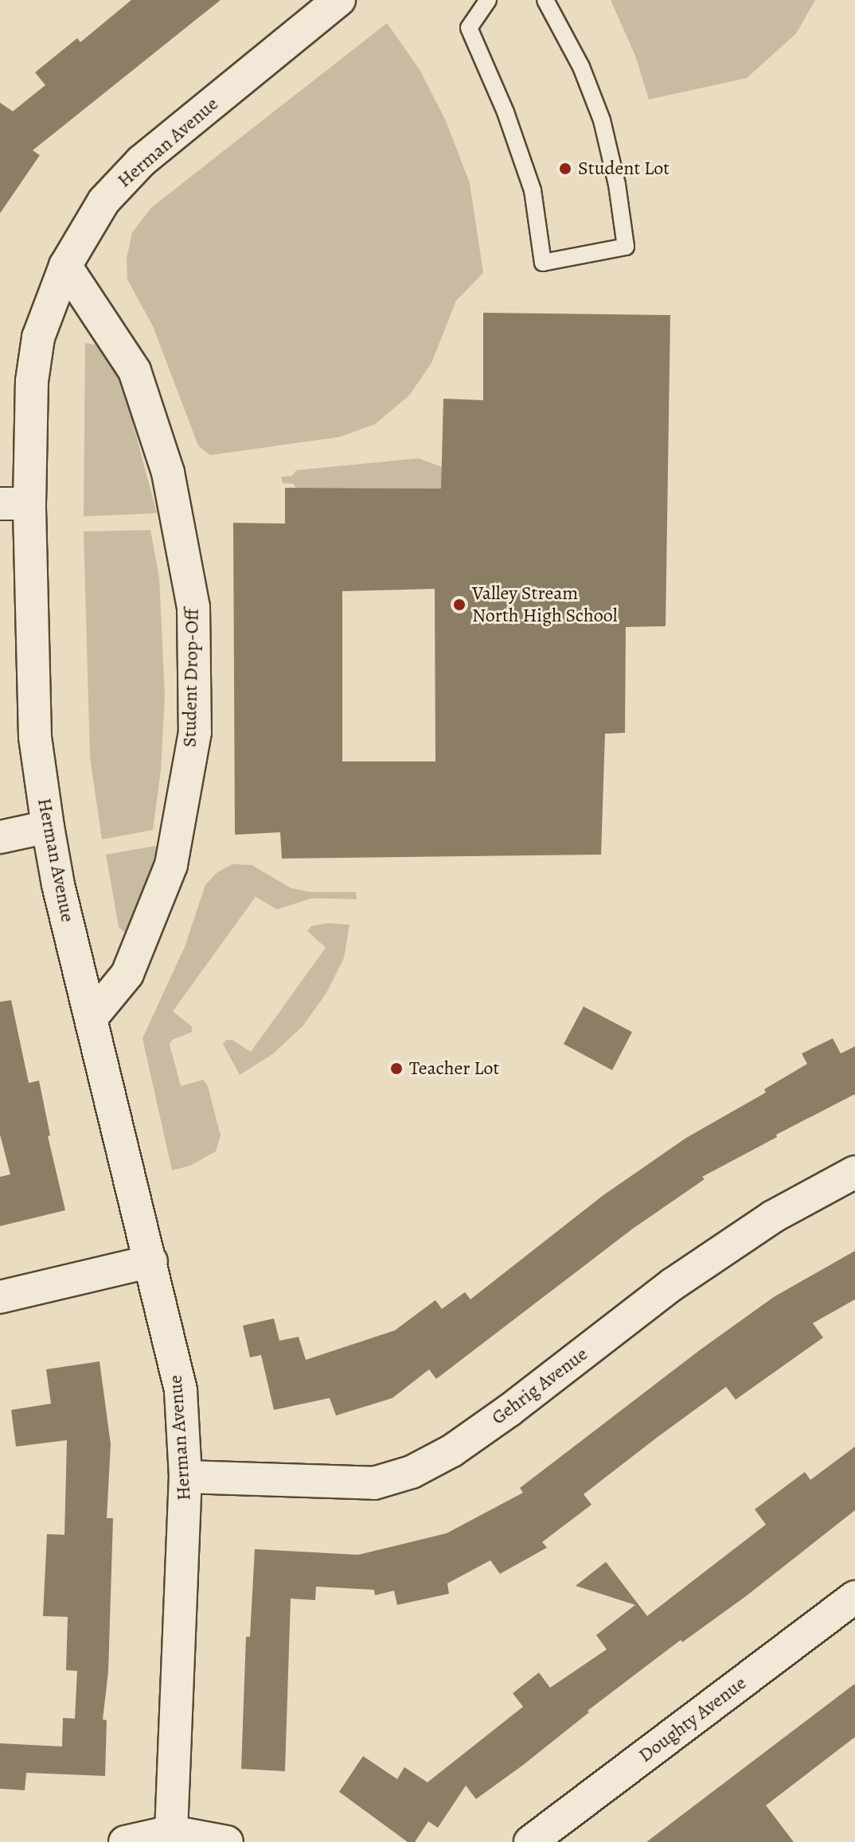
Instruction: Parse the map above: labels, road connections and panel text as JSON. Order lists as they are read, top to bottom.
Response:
{
  "streets": {
    "street": [
      "Herman Avenue",
      "Student Drop-Off",
      "Gehrig Avenue",
      "Doughty Avenue"
    ]
  },
  "crossings": [
    ["Herman Avenue", "Student Drop-Off"],
    ["Herman Avenue", "Gehrig Avenue"]
  ],
  "places": ["Student Lot", "Valley Stream North High School", "Teacher Lot"]
}
